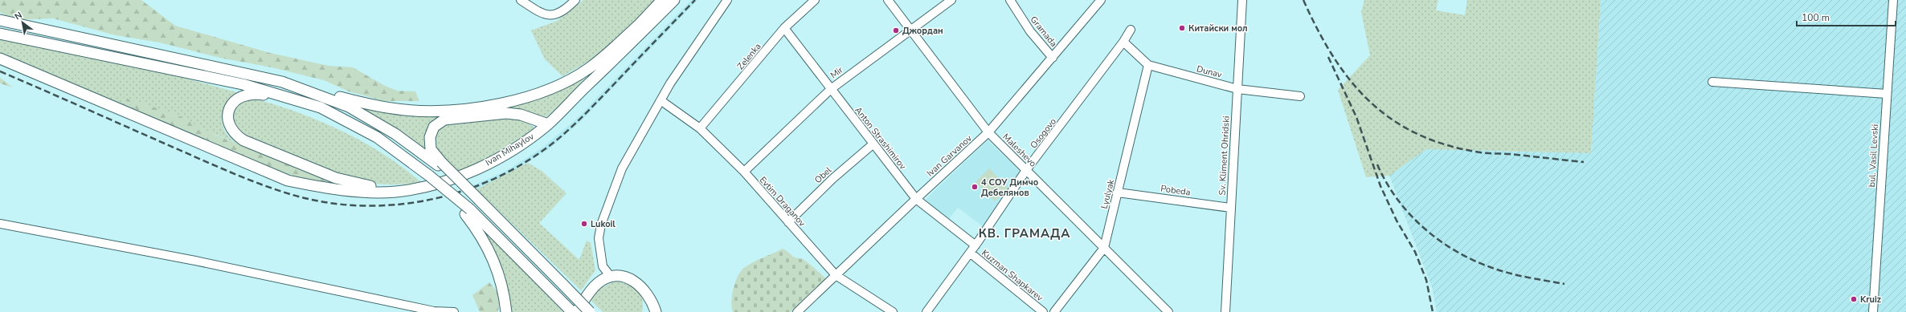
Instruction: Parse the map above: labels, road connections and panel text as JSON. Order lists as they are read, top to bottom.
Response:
{
  "streets": {
    "main road": ["Ivan Mihaylov"],
    "street": [
      "Gramada",
      "Zelenka",
      "Dunav",
      "Mir",
      "Osogovo",
      "Anton Strashimirov",
      "Maleshevo",
      "Ivan Garvanov",
      "Sv. Kliment Ohridski",
      "bul. Vasil Levski",
      "Obel",
      "Pobeda",
      "Lyulyak",
      "Evtim Draganov",
      "Kuzman Shapkarev"
    ]
  },
  "crossings": [
    ["Gramada", "Ivan Garvanov"],
    ["Zelenka", "Anton Strashimirov"],
    ["Zelenka", "Evtim Draganov"],
    ["Dunav", "Osogovo"],
    ["Dunav", "Sv. Kliment Ohridski"],
    ["Dunav", "Lyulyak"],
    ["Mir", "Anton Strashimirov"],
    ["Mir", "Maleshevo"],
    ["Mir", "Evtim Draganov"],
    ["Osogovo", "Anton Strashimirov"],
    ["Osogovo", "Maleshevo"],
    ["Osogovo", "Kuzman Shapkarev"],
    ["Anton Strashimirov", "Ivan Garvanov"],
    ["Anton Strashimirov", "Obel"],
    ["Maleshevo", "Ivan Garvanov"],
    ["Maleshevo", "Lyulyak"],
    ["Ivan Garvanov", "Evtim Draganov"],
    ["Sv. Kliment Ohridski", "Pobeda"],
    ["Obel", "Evtim Draganov"],
    ["Pobeda", "Lyulyak"]
  ],
  "districts": ["КВ. ГРАМАДА"],
  "places": [
    "Китайски мол",
    "Джордан",
    "4 СОУ Димчо Дебелянов",
    "Lukoil",
    "Kruiz"
  ],
  "scale_bar": "100 m",
  "north": "top left"
}
